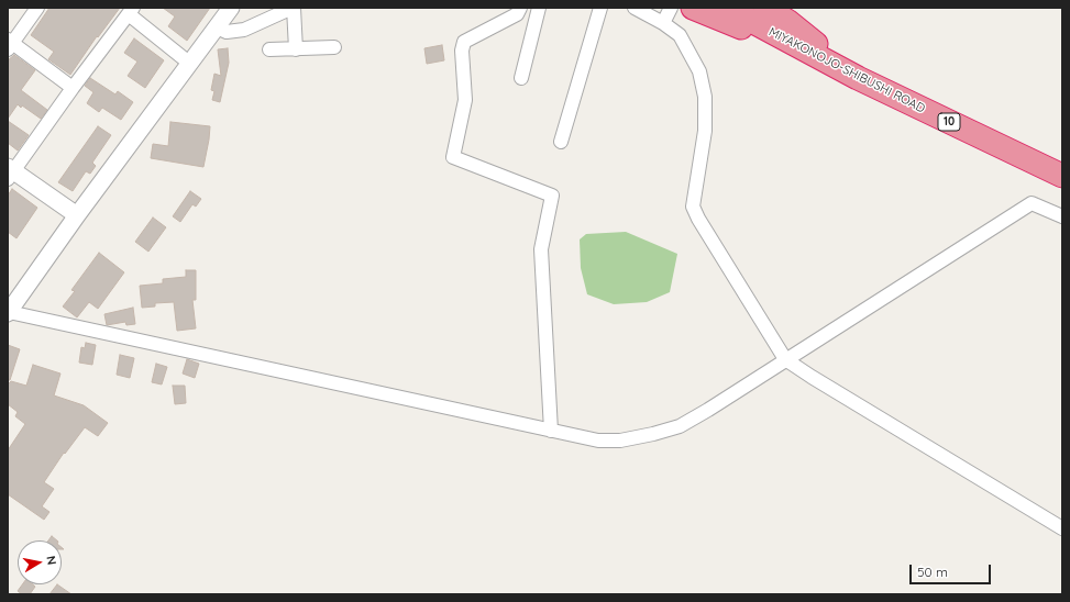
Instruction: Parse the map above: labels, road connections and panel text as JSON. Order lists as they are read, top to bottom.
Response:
{
  "streets": {
    "highway": ["MIYAKONOJO-SHIBUSHI ROAD", "10"]
  },
  "scale_bar": "50 m",
  "north": "right"
}
